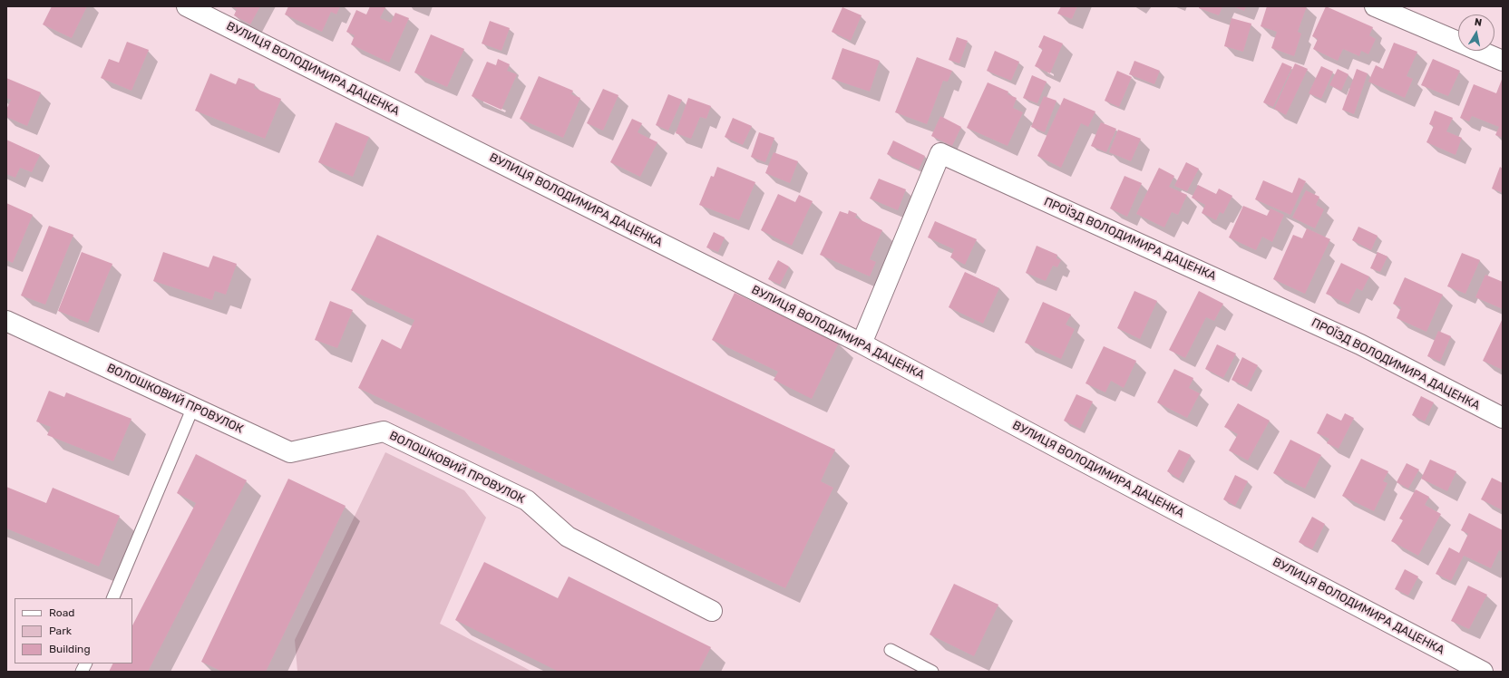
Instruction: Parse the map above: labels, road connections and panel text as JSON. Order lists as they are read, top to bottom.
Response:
{
  "streets": {
    "street": ["ВУЛИЦЯ ВОЛОДИМИРА ДАЦЕНКА", "ПРОЇЗД ВОЛОДИМИРА ДАЦЕНКА", "ВОЛОШКОВИЙ ПРОВУЛОК"]
  },
  "crossings": [
    ["ВУЛИЦЯ ВОЛОДИМИРА ДАЦЕНКА", "ПРОЇЗД ВОЛОДИМИРА ДАЦЕНКА"]
  ],
  "legend": ["Road", "Park", "Building"],
  "north": "top"
}
